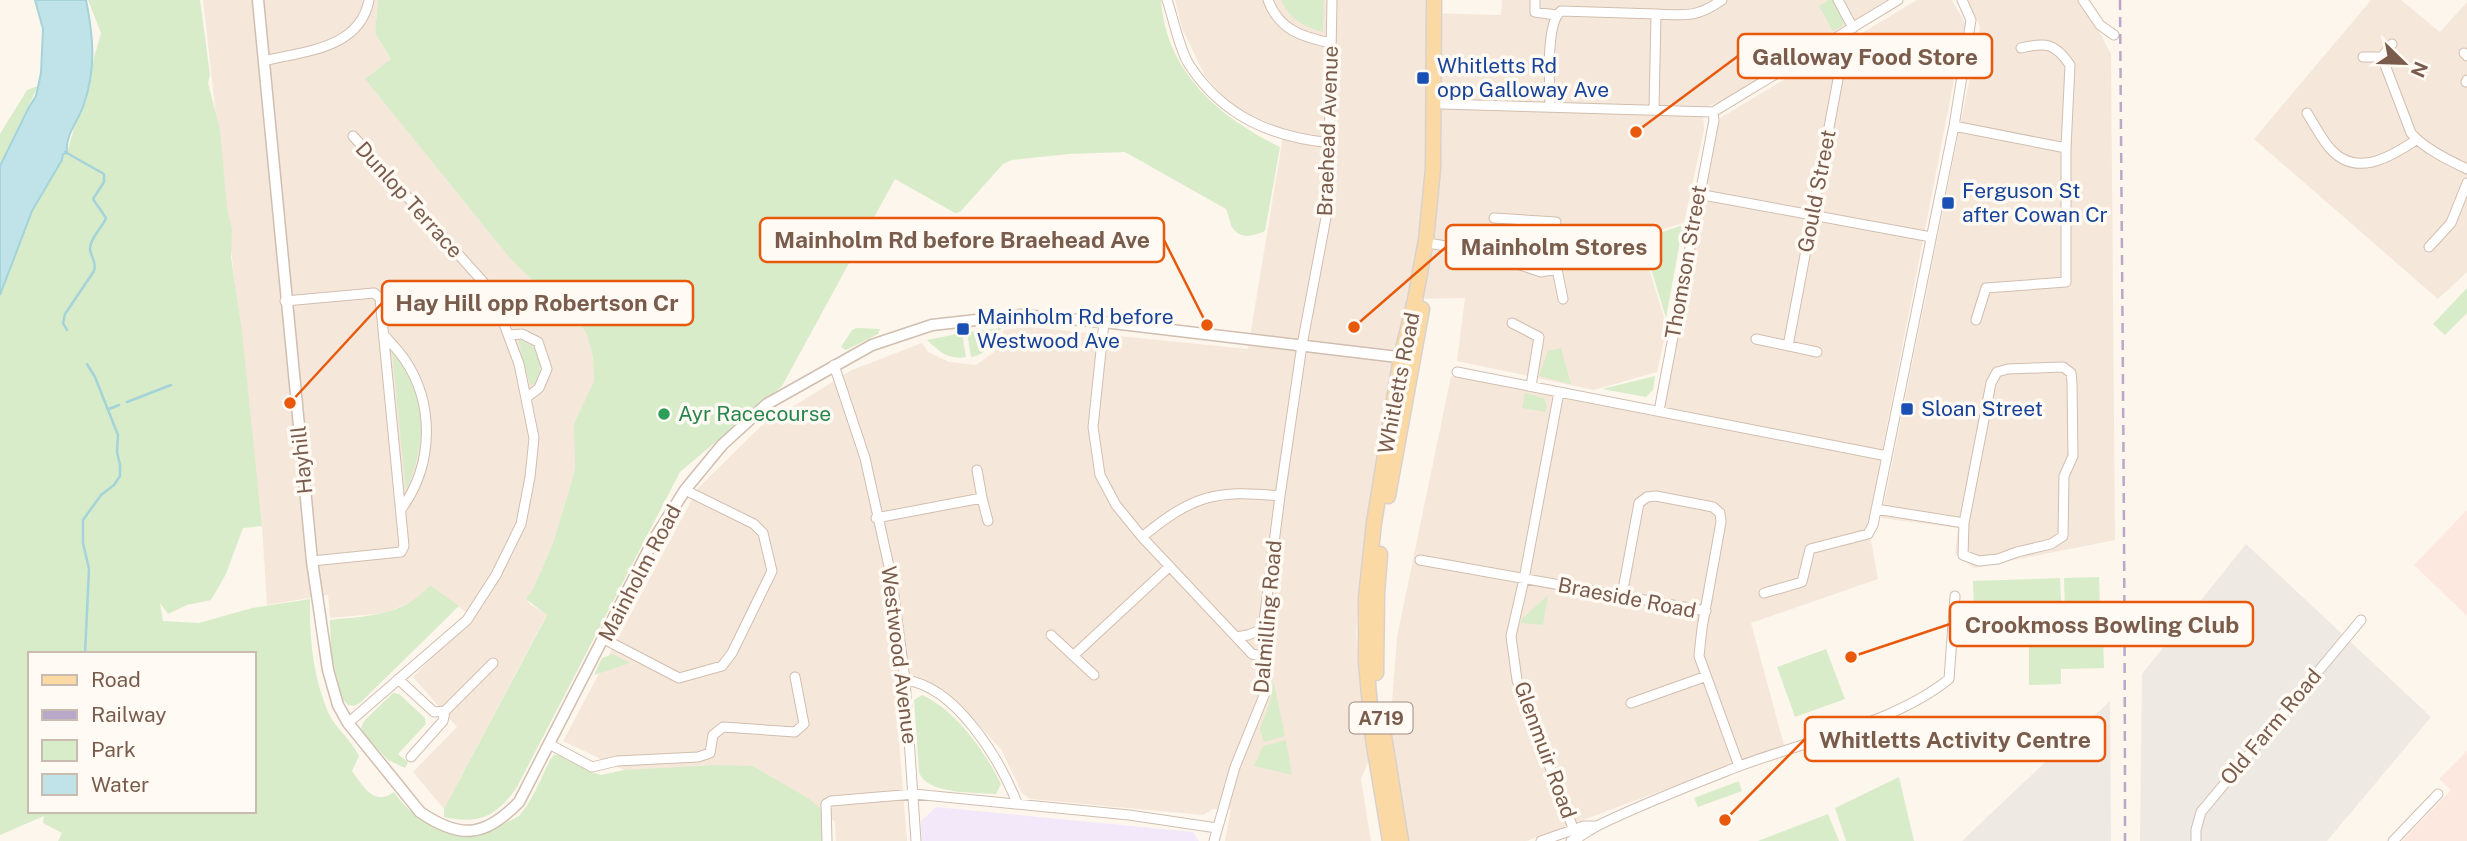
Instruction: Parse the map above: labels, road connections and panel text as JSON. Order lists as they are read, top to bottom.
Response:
{
  "streets": {
    "main road": ["Whitletts Road", "A719"],
    "street": [
      "Braehead Avenue",
      "Gould Street",
      "Dunlop Terrace",
      "Thomson Street",
      "Hayhill",
      "Mainholm Road",
      "Braeside Road",
      "Dalmilling Road",
      "Westwood Avenue",
      "Old Farm Road",
      "Glenmuir Road"
    ]
  },
  "crossings": [
    ["Braehead Avenue", "Mainholm Road"],
    ["Braehead Avenue", "Dalmilling Road"],
    ["Dunlop Terrace", "Hayhill"],
    ["Whitletts Road", "Mainholm Road"],
    ["Whitletts Road", "A719"],
    ["Hayhill", "Mainholm Road"],
    ["Mainholm Road", "Dalmilling Road"],
    ["Mainholm Road", "Westwood Avenue"],
    ["Braeside Road", "Glenmuir Road"]
  ],
  "places": {
    "transit": [
      "Whitletts Rd opp Galloway Ave",
      "Ferguson St after Cowan Cr",
      "Mainholm Rd before Westwood Ave",
      "Sloan Street"
    ],
    "other": [
      "Galloway Food Store",
      "Mainholm Rd before Braehead Ave",
      "Mainholm Stores",
      "Hay Hill opp Robertson Cr",
      "Ayr Racecourse",
      "Crookmoss Bowling Club",
      "Whitletts Activity Centre"
    ]
  },
  "legend": [
    "Road",
    "Railway",
    "Park",
    "Water"
  ],
  "north": "bottom right"
}
